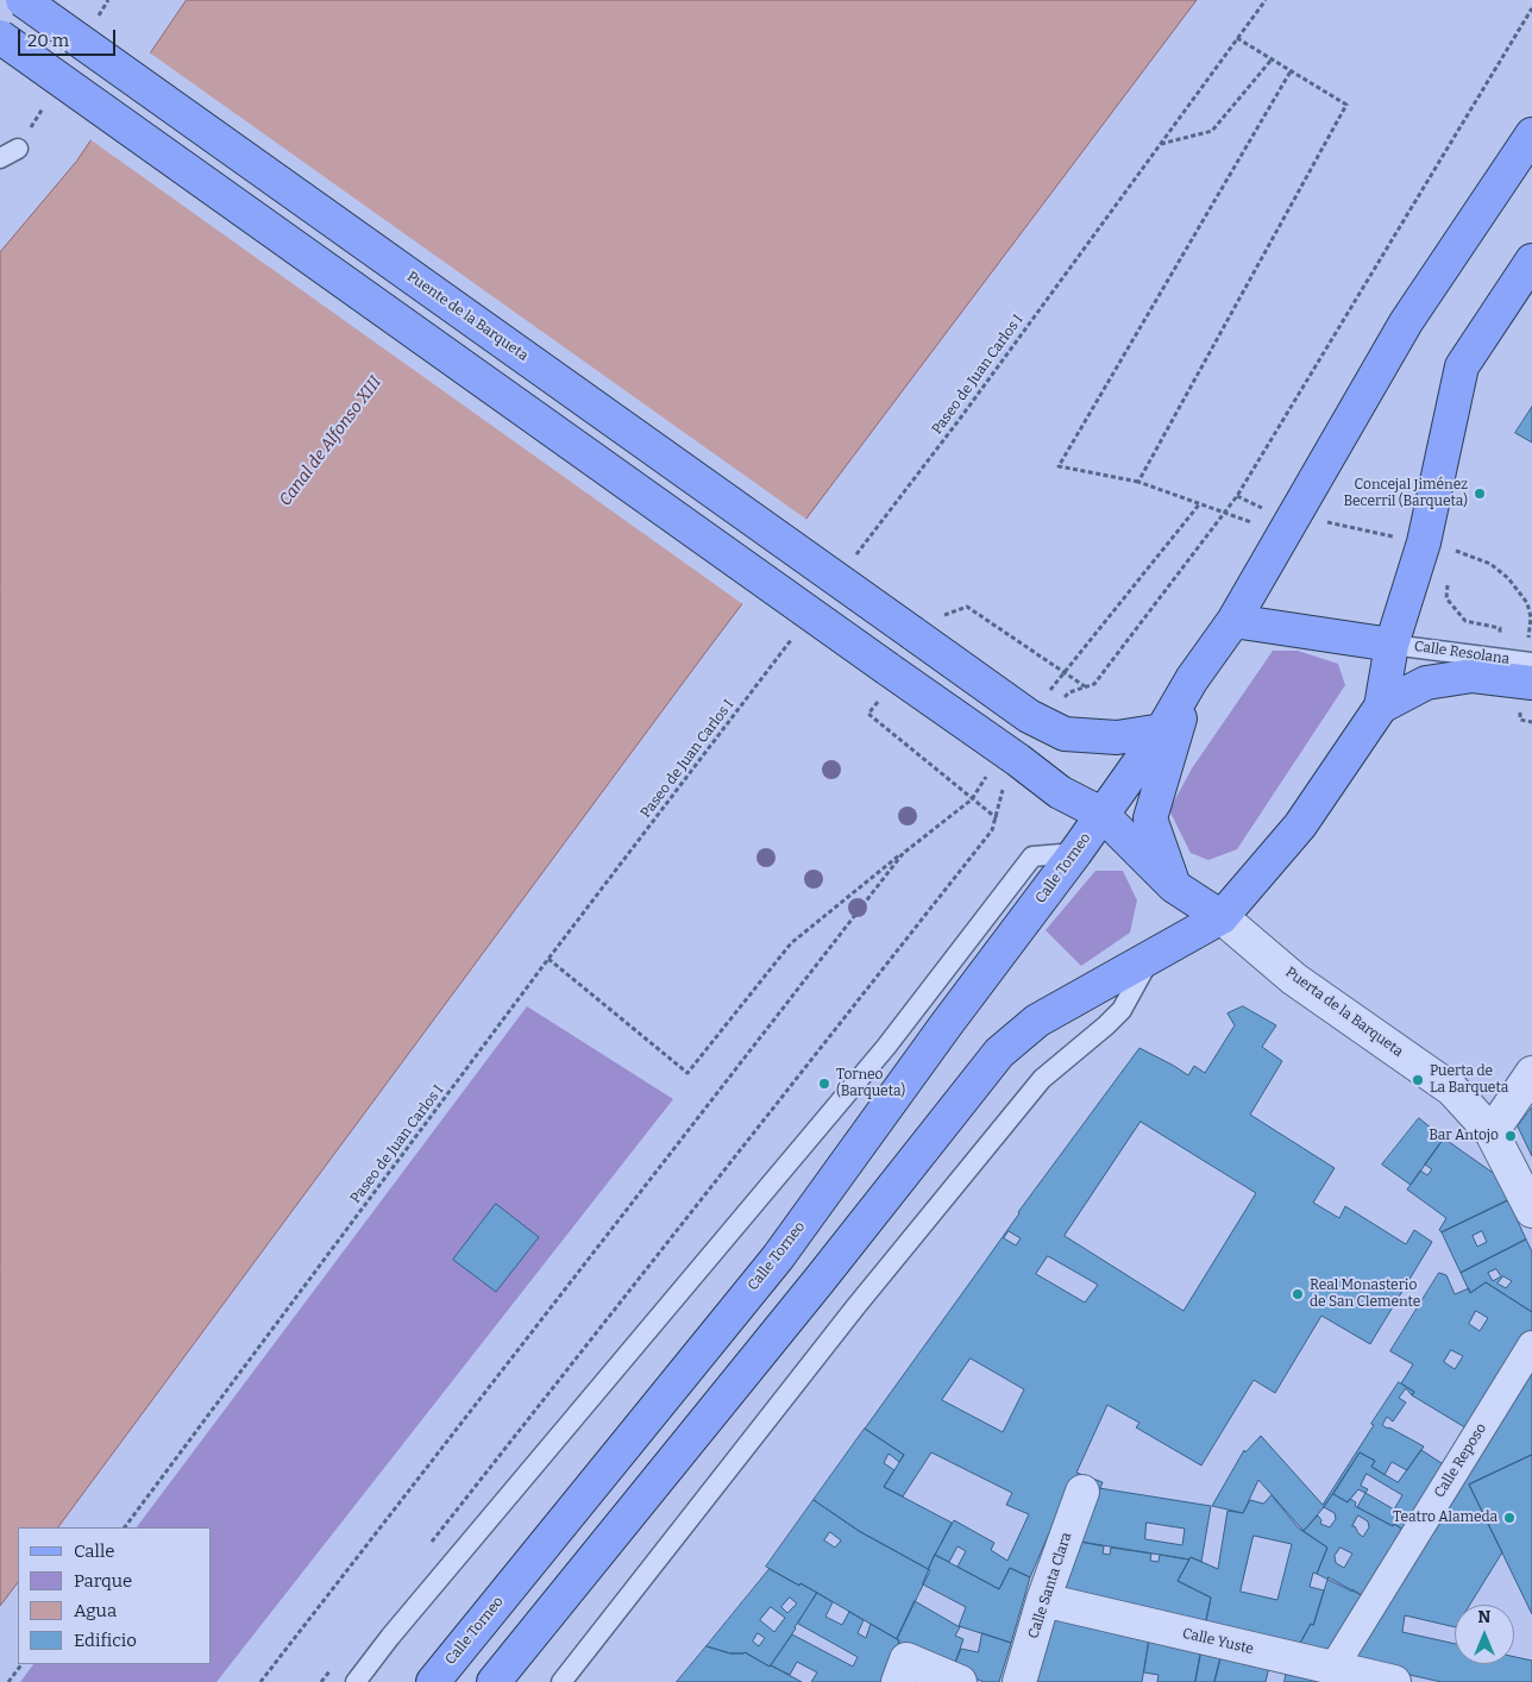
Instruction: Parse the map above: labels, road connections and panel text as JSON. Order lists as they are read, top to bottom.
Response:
{
  "streets": {
    "main road": ["Puente de la Barqueta", "Calle Resolana", "Calle Torneo"],
    "street": [
      "Puerta de la Barqueta",
      "Calle Reposo",
      "Calle Santa Clara",
      "Calle Yuste"
    ],
    "path": ["Paseo de Juan Carlos I"]
  },
  "crossings": [
    ["Puente de la Barqueta", "Calle Torneo"],
    ["Calle Reposo", "Calle Yuste"],
    ["Calle Santa Clara", "Calle Yuste"]
  ],
  "water": ["Canal de Alfonso XIII"],
  "places": [
    "Concejal Jiménez Becerril (Barqueta)",
    "Puerta de La Barqueta",
    "Torneo (Barqueta)",
    "Bar Antojo",
    "Real Monasterio de San Clemente",
    "Teatro Alameda"
  ],
  "legend": [
    "Calle",
    "Parque",
    "Agua",
    "Edificio"
  ],
  "scale_bar": "20 m",
  "north": "top"
}
